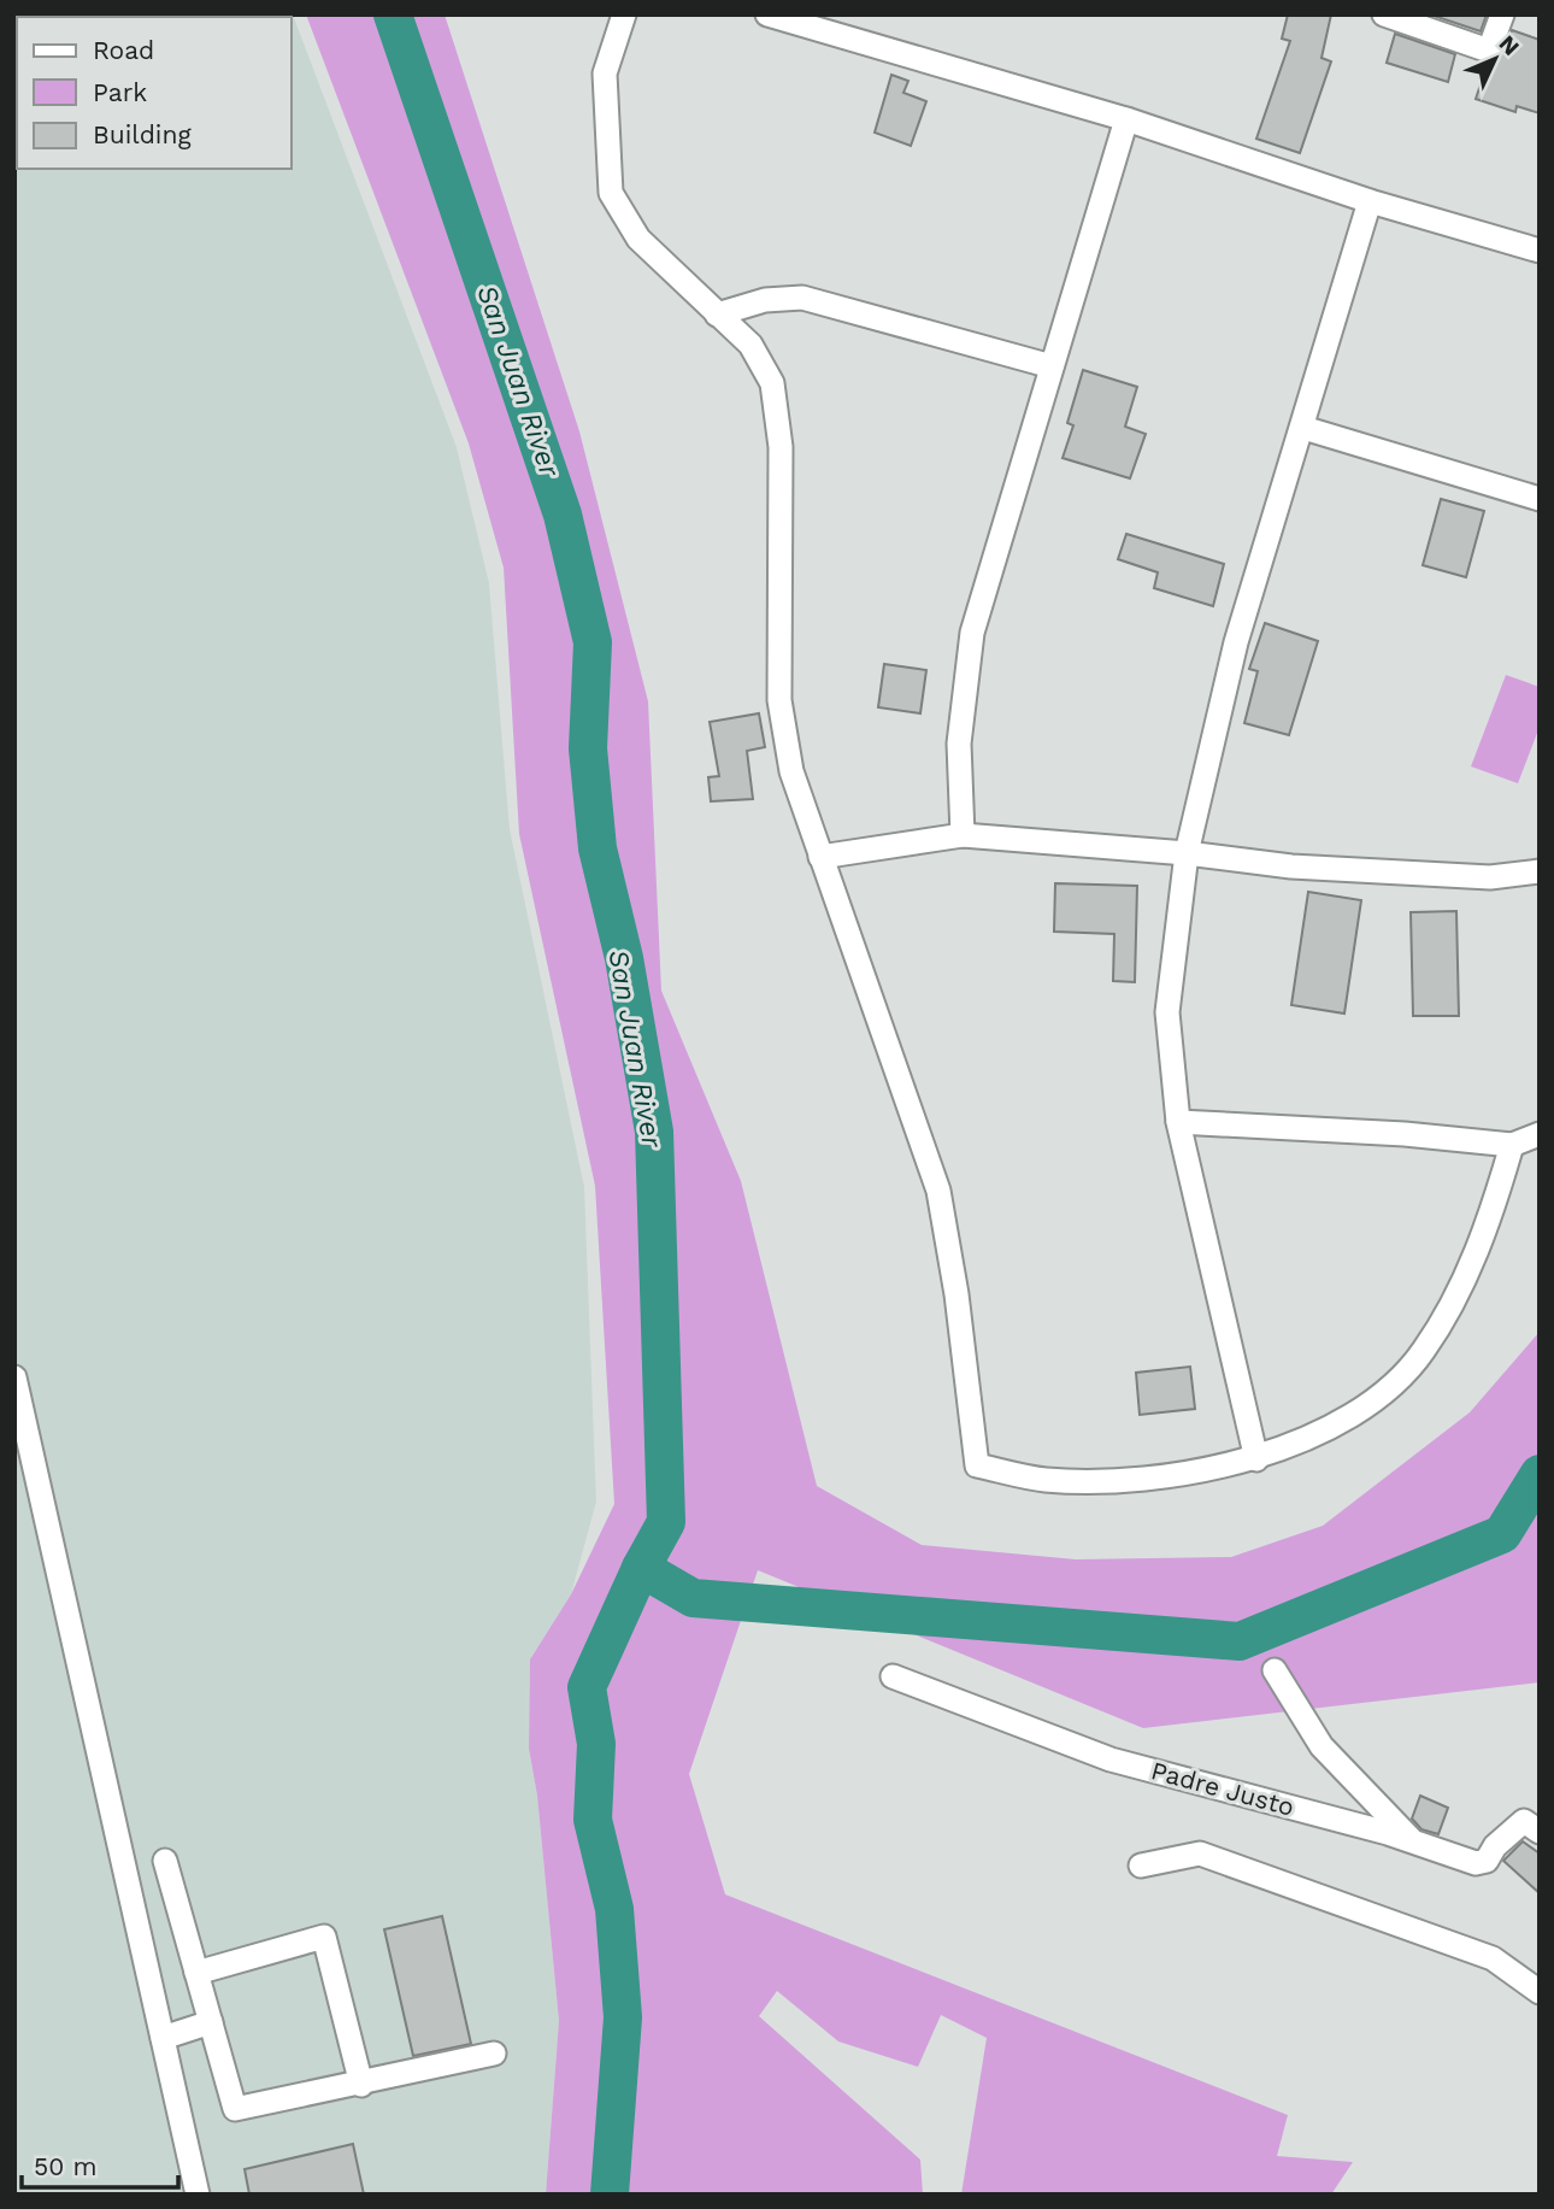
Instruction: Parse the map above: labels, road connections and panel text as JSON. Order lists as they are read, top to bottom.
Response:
{
  "streets": {
    "street": ["Padre Justo"]
  },
  "water": ["San Juan River"],
  "legend": ["Road", "Park", "Building"],
  "scale_bar": "50 m",
  "north": "top right"
}
